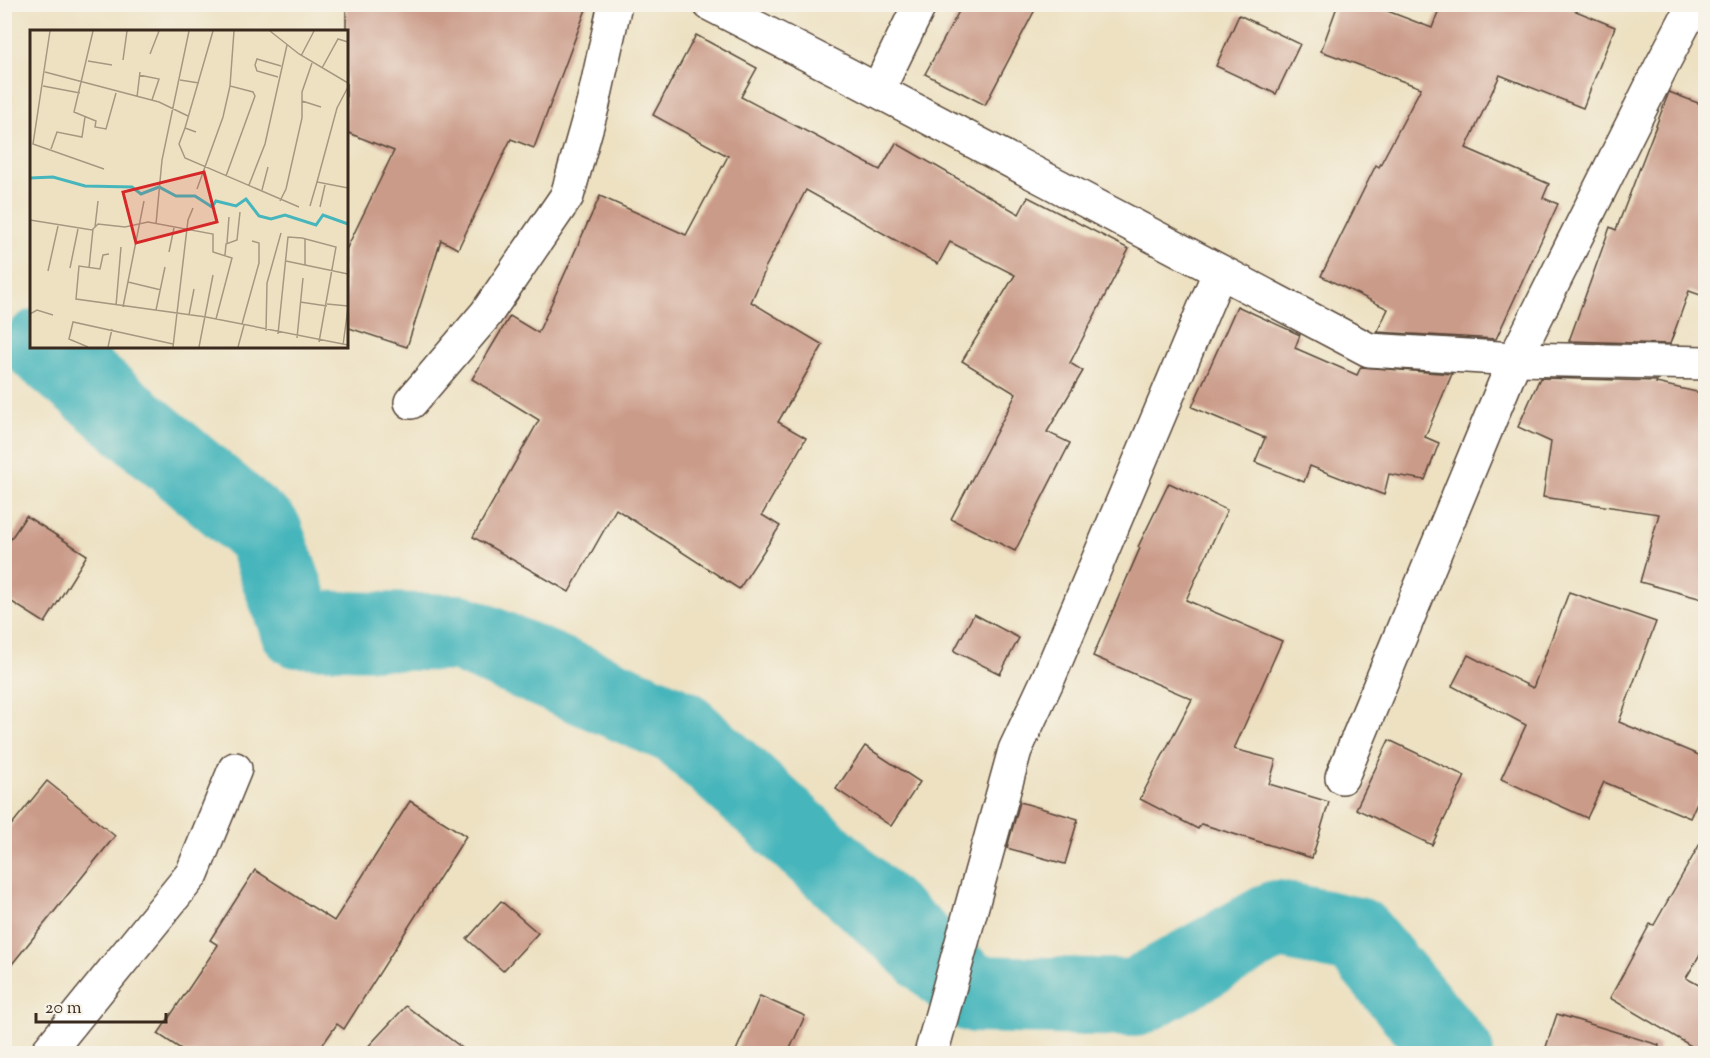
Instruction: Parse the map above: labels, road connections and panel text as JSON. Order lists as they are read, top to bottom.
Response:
{
  "scale_bar": "20 m"
}
